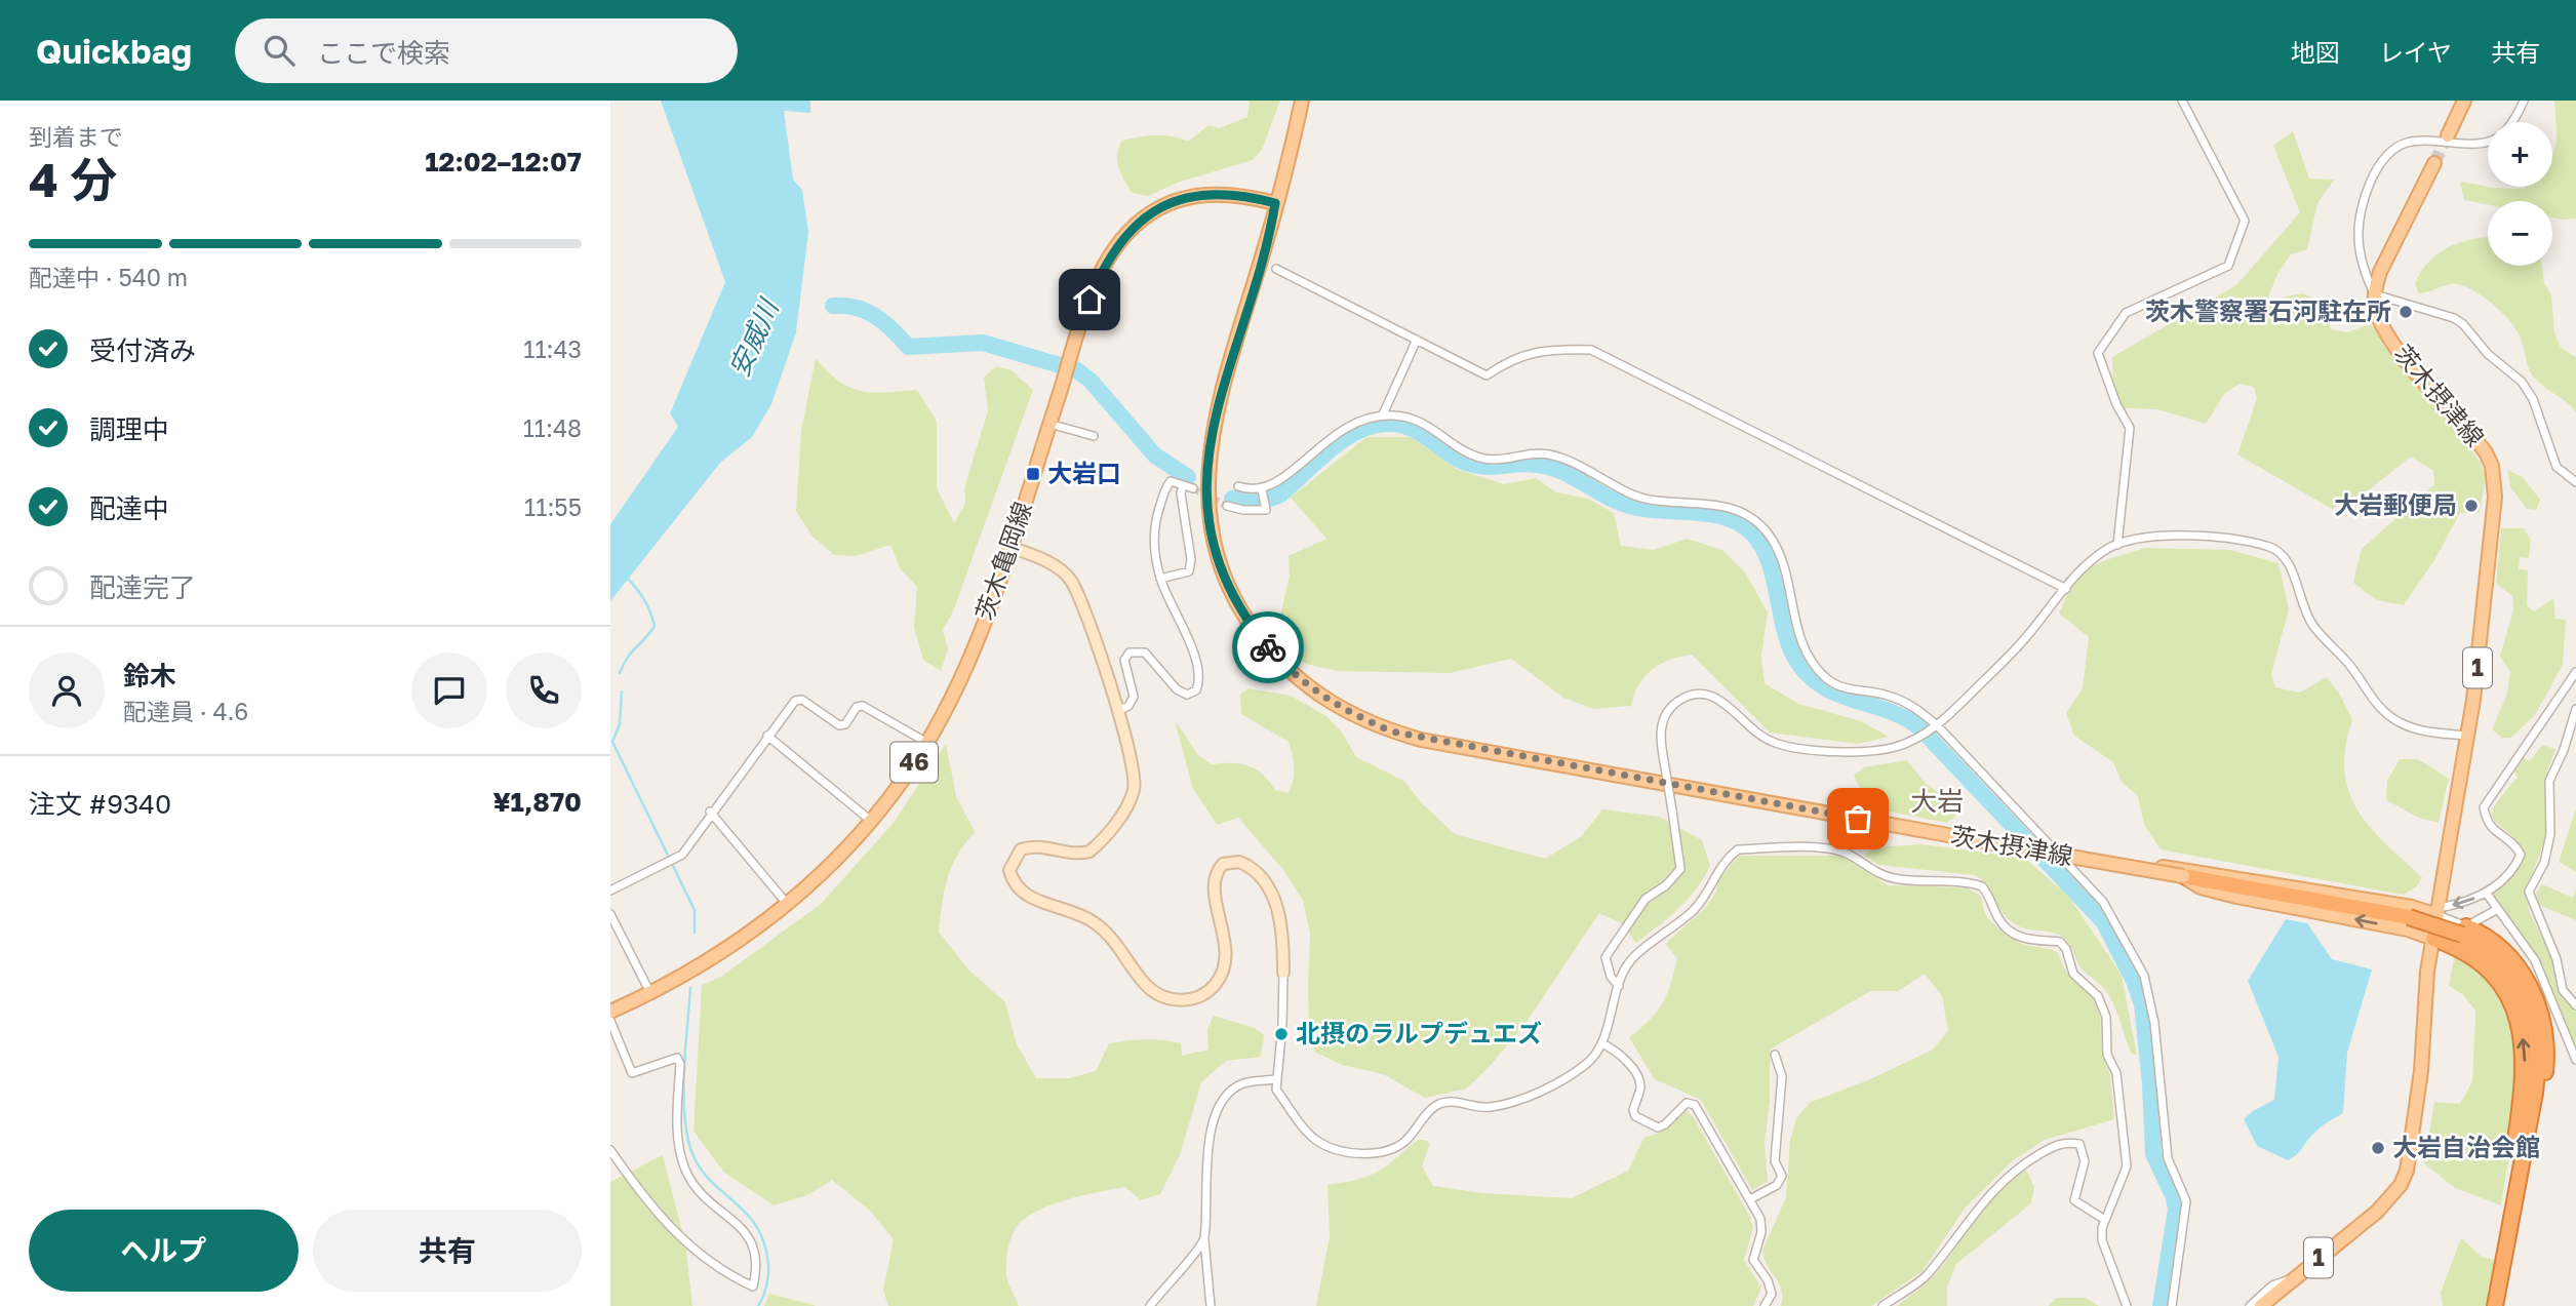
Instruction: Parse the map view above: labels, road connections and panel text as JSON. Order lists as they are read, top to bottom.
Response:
{
  "streets": {
    "main road": [
      "茨木摂津線",
      "茨木亀岡線",
      "1",
      "46"
    ]
  },
  "crossings": [
    ["茨木摂津線", "茨木亀岡線"]
  ],
  "districts": ["大岩"],
  "water": ["安威川"],
  "places": {
    "other": [
      "茨木警察署石河駐在所",
      "大岩郵便局",
      "北摂のラルプデュエズ",
      "大岩自治会館"
    ],
    "transit": ["大岩口"]
  },
  "page": {
    "header": "Quickbag",
    "search": "ここで検索",
    "nav": ["地図", "レイヤ", "共有"],
    "heading": ["4 分", "到着まで", "12:02–12:07"],
    "panel": [
      "鈴木",
      "配達員 · 4.6",
      "注文 #9340",
      "¥1,870"
    ],
    "map_buttons": ["+", "−"],
    "bar": "配達中 · 540 m",
    "list": [
      ["受付済み", "11:43"],
      ["調理中", "11:48"],
      ["配達中", "11:55"],
      "配達完了"
    ],
    "buttons": ["ヘルプ", "共有"]
  }
}
